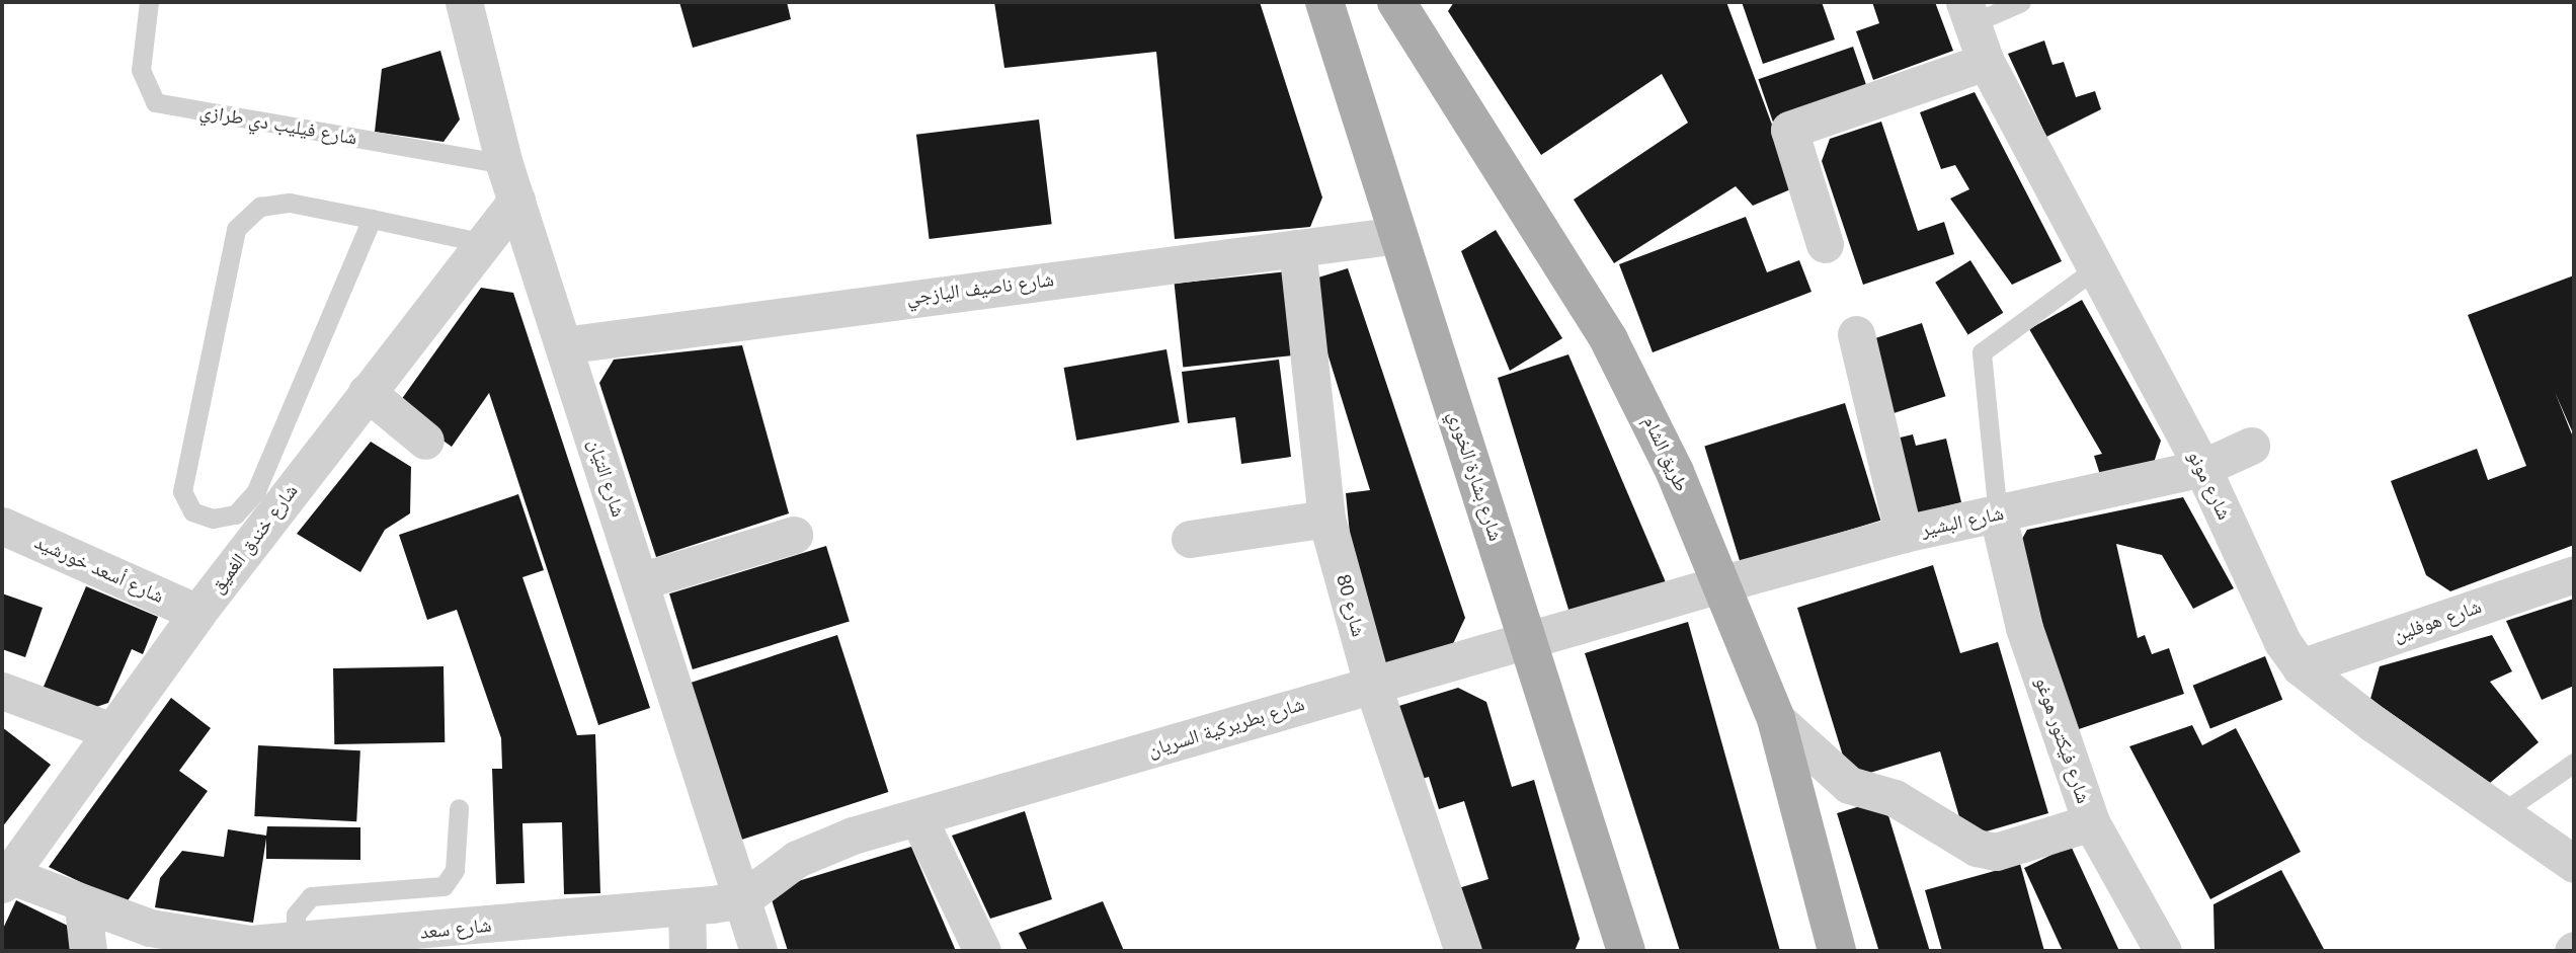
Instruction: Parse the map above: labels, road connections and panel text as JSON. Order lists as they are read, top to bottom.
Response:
{
  "streets": {
    "main road": ["طريق الشام", "شارع بشارة الخوري"],
    "street": [
      "شارع ناصيف اليازجي",
      "شارع التيّان",
      "شارع مونو",
      "شارع البشير",
      "شارع خندق الغميق",
      "شارع أسعد خورشيد",
      "شارع 80",
      "شارع هوفلين",
      "شارع بطريركية السريان",
      "شارع فيكتور هوغو",
      "شارع سعد"
    ],
    "lane": ["شارع فيليب دي طرازي"]
  },
  "crossings": [
    ["شارع فيليب دي طرازي", "شارع التيّان"],
    ["شارع ناصيف اليازجي", "شارع بشارة الخوري"],
    ["شارع ناصيف اليازجي", "شارع التيّان"],
    ["شارع ناصيف اليازجي", "شارع 80"],
    ["طريق الشام", "شارع البشير"],
    ["طريق الشام", "شارع بطريركية السريان"],
    ["شارع بشارة الخوري", "شارع بطريركية السريان"],
    ["شارع التيّان", "شارع خندق الغميق"],
    ["شارع التيّان", "شارع بطريركية السريان"],
    ["شارع التيّان", "شارع سعد"],
    ["شارع مونو", "شارع البشير"],
    ["شارع مونو", "شارع هوفلين"],
    ["شارع البشير", "شارع بطريركية السريان"],
    ["شارع البشير", "شارع فيكتور هوغو"],
    ["شارع خندق الغميق", "شارع أسعد خورشيد"],
    ["شارع خندق الغميق", "شارع سعد"],
    ["شارع 80", "شارع بطريركية السريان"],
    ["شارع بطريركية السريان", "شارع سعد"]
  ]
}
